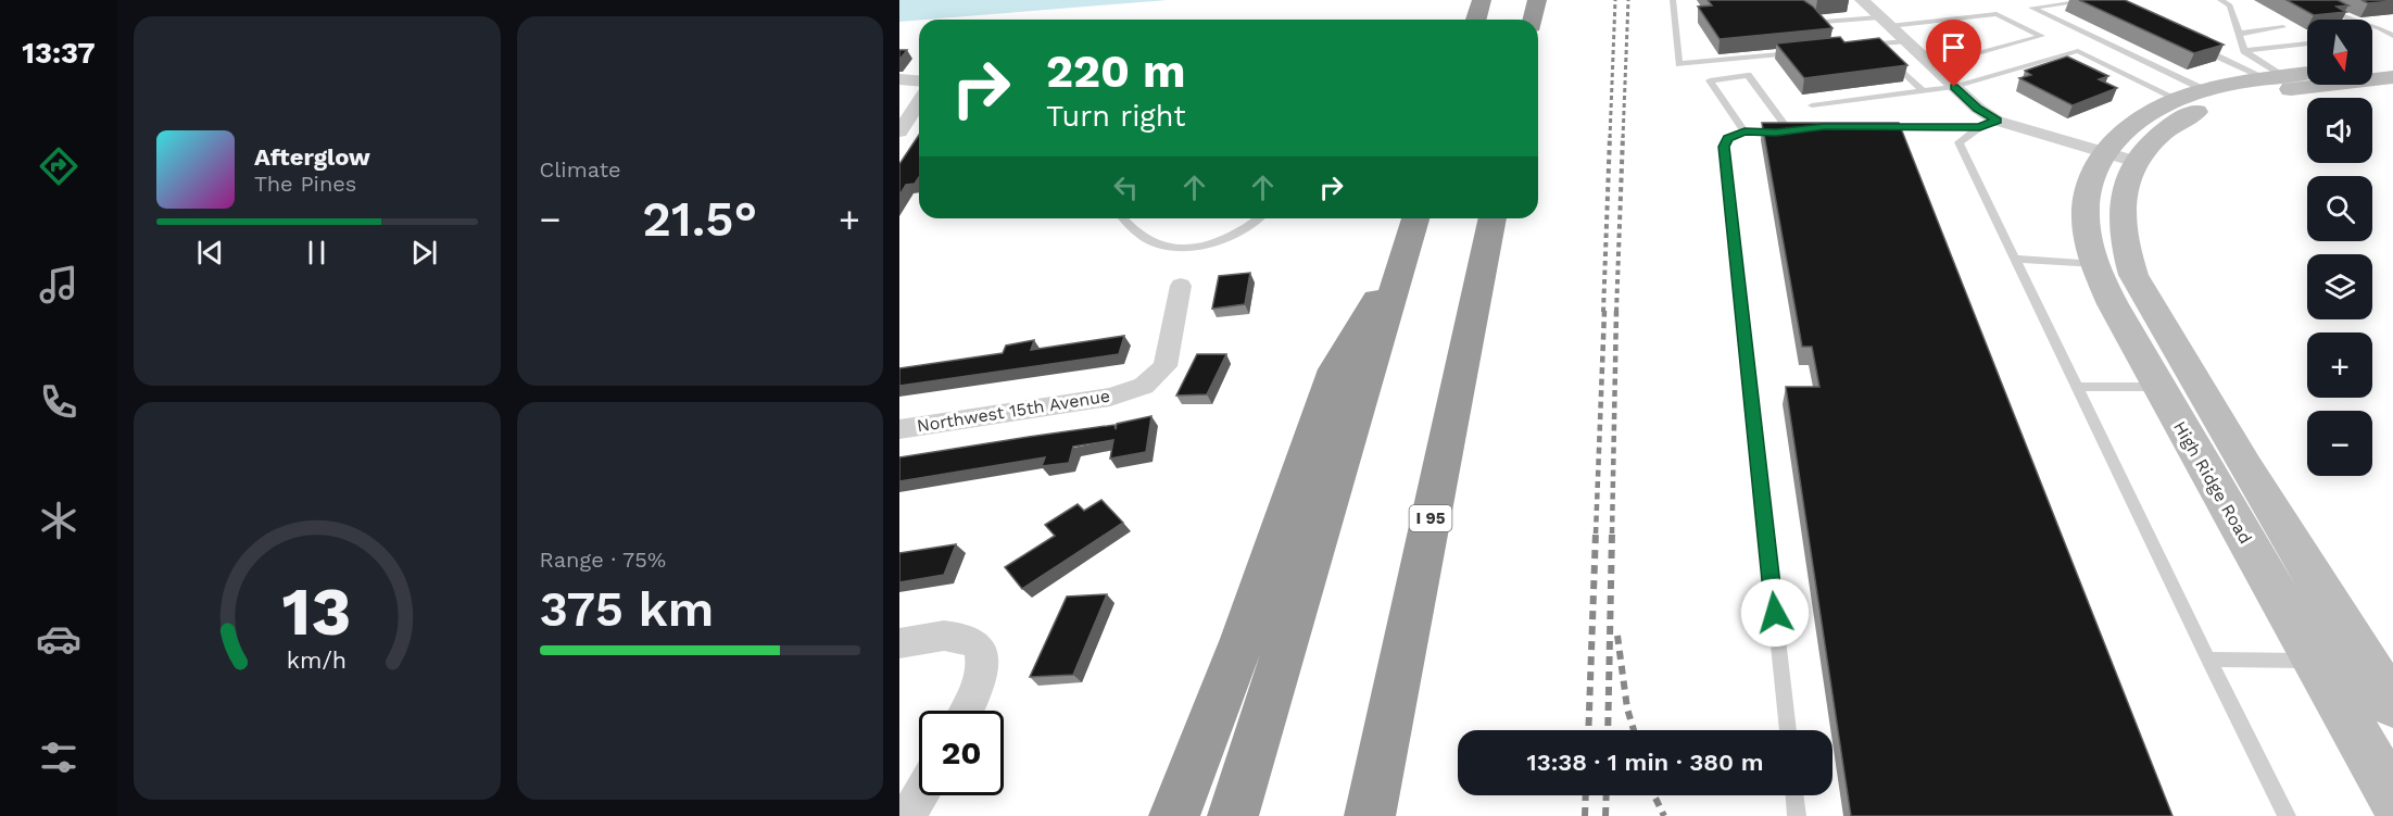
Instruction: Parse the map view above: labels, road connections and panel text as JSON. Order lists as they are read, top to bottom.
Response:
{
  "streets": {
    "highway": ["I 95"],
    "street": ["Northwest 15th Avenue", "High Ridge Road"]
  },
  "north": "bottom",
  "page": {
    "tabs": "13:37",
    "tile": [
      "Climate",
      ["Range · 75%", "375 km"]
    ],
    "map_buttons": ["+", "−"],
    "turn": ["220 m", "Turn right"],
    "song": ["Afterglow", "The Pines"],
    "heat": ["−", "21.5°", "+"],
    "limit": "20",
    "trip": "13:38 · 1 min · 380 m",
    "gauge": ["13", "km/h"]
  }
}
